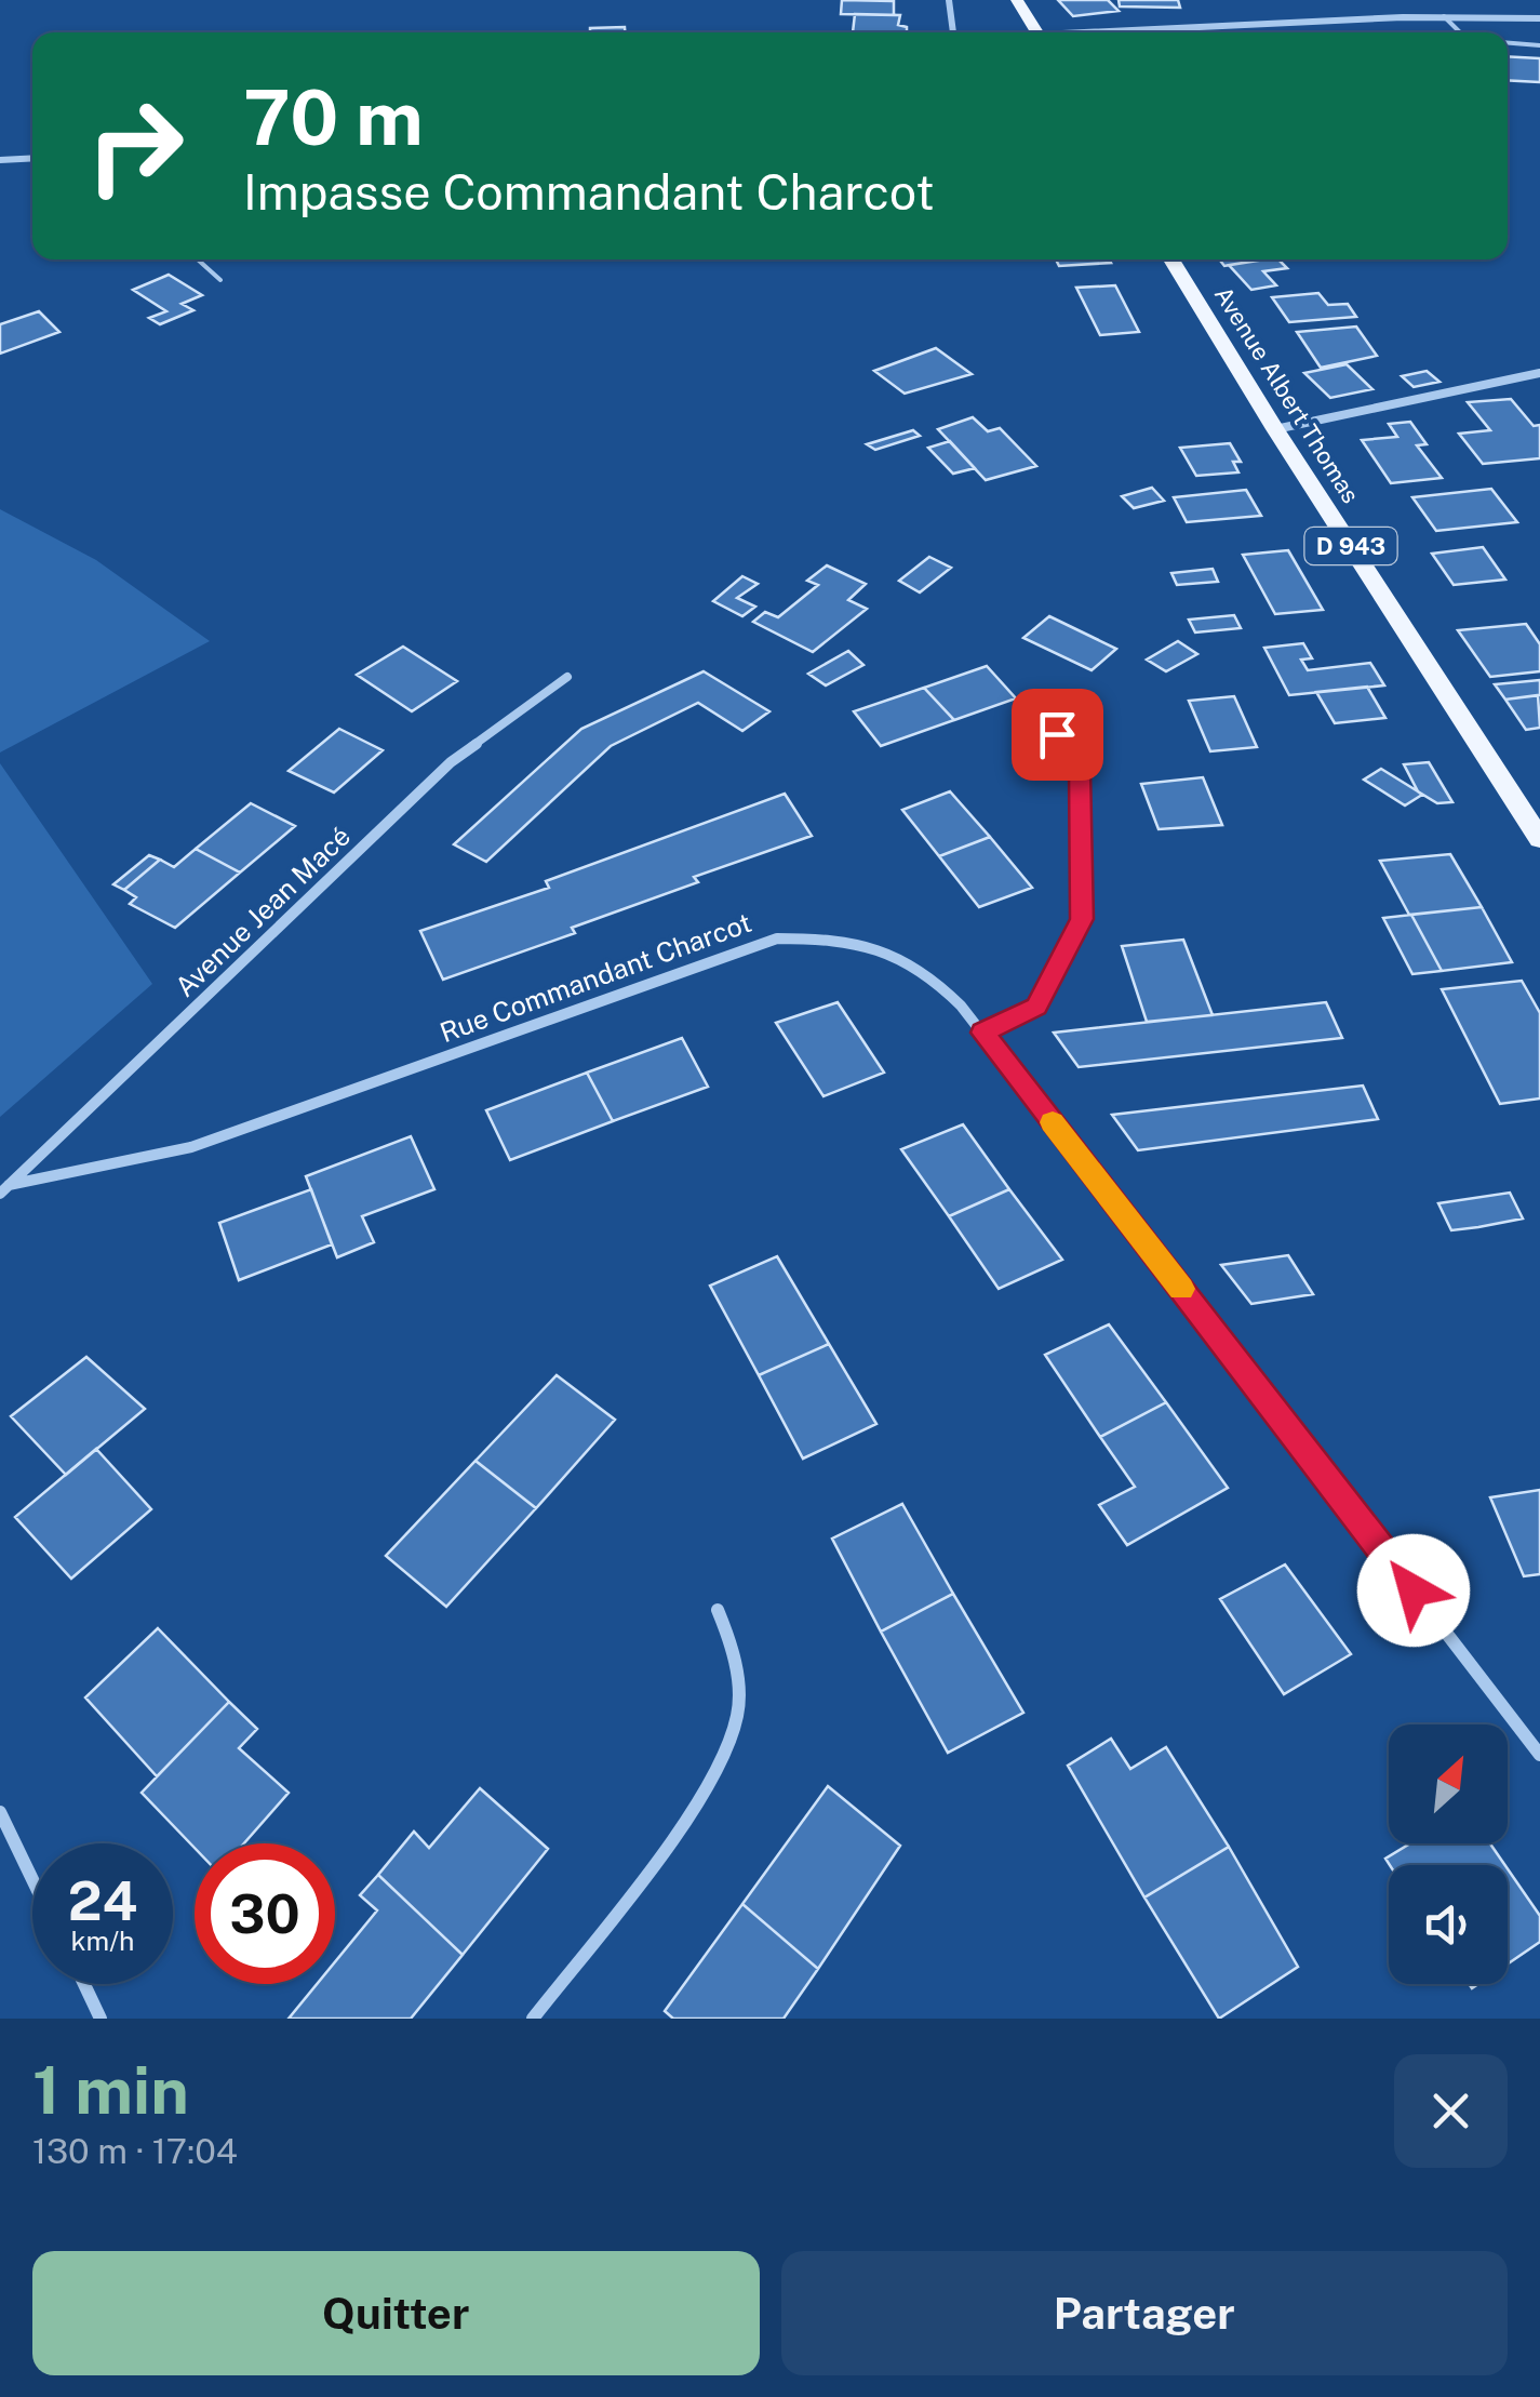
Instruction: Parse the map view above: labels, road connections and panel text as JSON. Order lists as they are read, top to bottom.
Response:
{
  "streets": {
    "main road": ["Avenue Albert Thomas", "D 943"],
    "street": ["Avenue Jean Macé", "Rue Commandant Charcot"]
  },
  "crossings": [
    ["Avenue Jean Macé", "Rue Commandant Charcot"]
  ],
  "north": "top right",
  "page": {
    "turn": ["70 m", "Impasse Commandant Charcot"],
    "speed": "24 km/h",
    "limit": "30",
    "heading": ["1 min", "130 m · 17:04"],
    "buttons": ["Quitter", "Partager"]
  }
}
